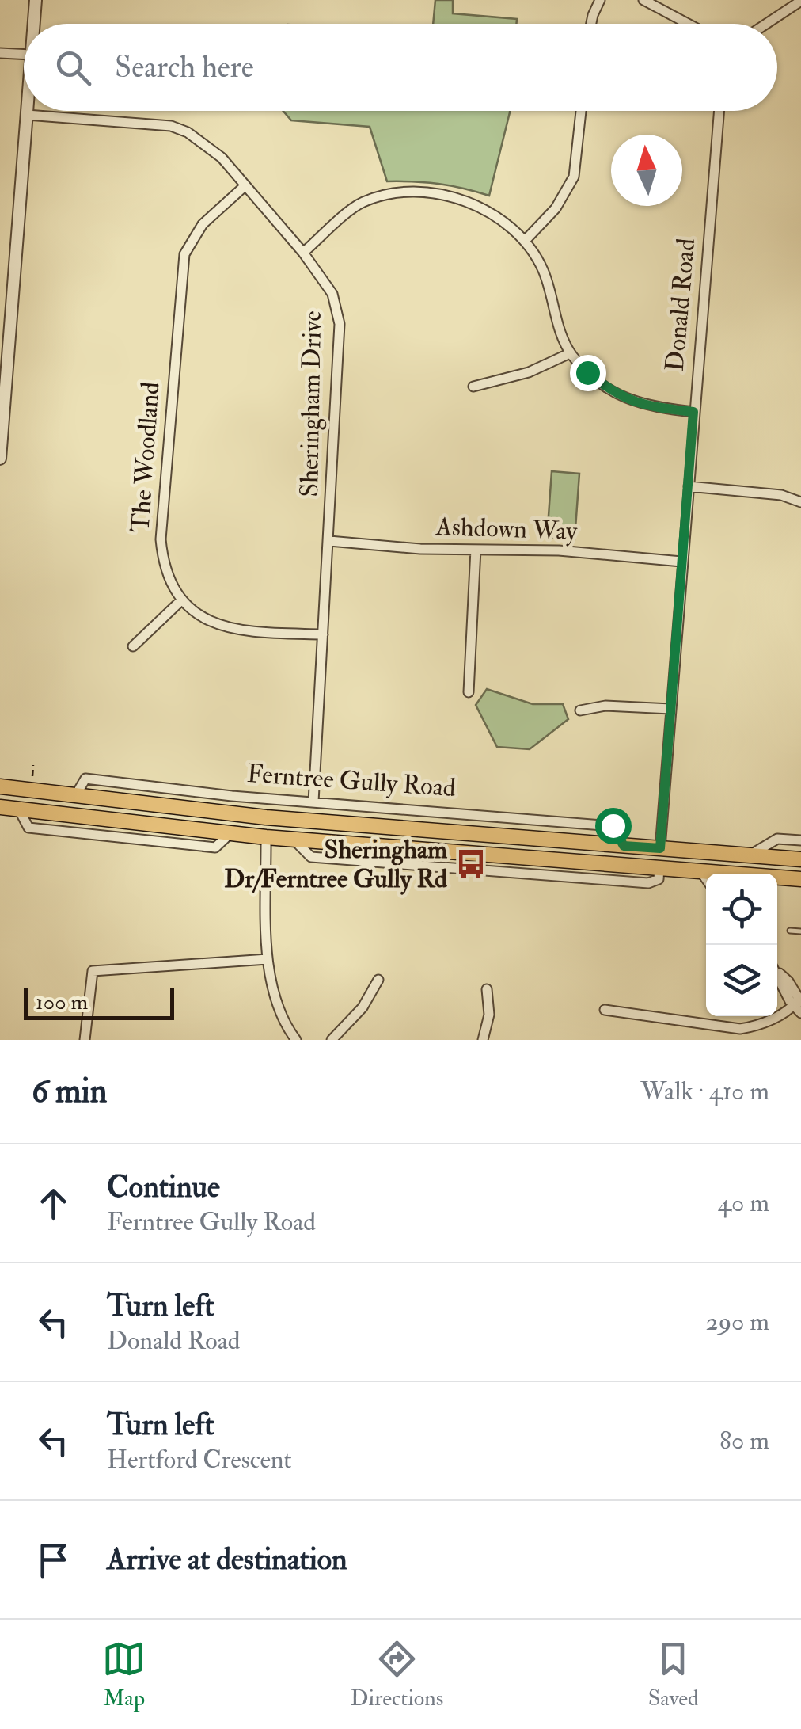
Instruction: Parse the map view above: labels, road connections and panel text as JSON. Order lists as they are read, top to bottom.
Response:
{
  "streets": {
    "main road": ["Ferntree Gully Road"],
    "street": [
      "Donald Road",
      "Sheringham Drive",
      "The Woodland",
      "Ashdown Way"
    ]
  },
  "crossings": [
    ["Donald Road", "Ashdown Way"],
    ["Donald Road", "Ferntree Gully Road"],
    ["Sheringham Drive", "The Woodland"],
    ["Sheringham Drive", "Ashdown Way"],
    ["Sheringham Drive", "Ferntree Gully Road"]
  ],
  "places": {
    "bus stop": ["Sheringham Dr/Ferntree Gully Rd"]
  },
  "scale_bar": "100 m",
  "north": "top",
  "page": {
    "search": "Search here",
    "scale": "100 m",
    "heading": ["6 min", "Walk · 410 m"],
    "list": [
      ["Continue", "Ferntree Gully Road", "40 m"],
      ["Turn left", "Donald Road", "290 m"],
      ["Turn left", "Hertford Crescent", "80 m"],
      "Arrive at destination"
    ],
    "nav": ["Map", "Directions", "Saved"]
  }
}
